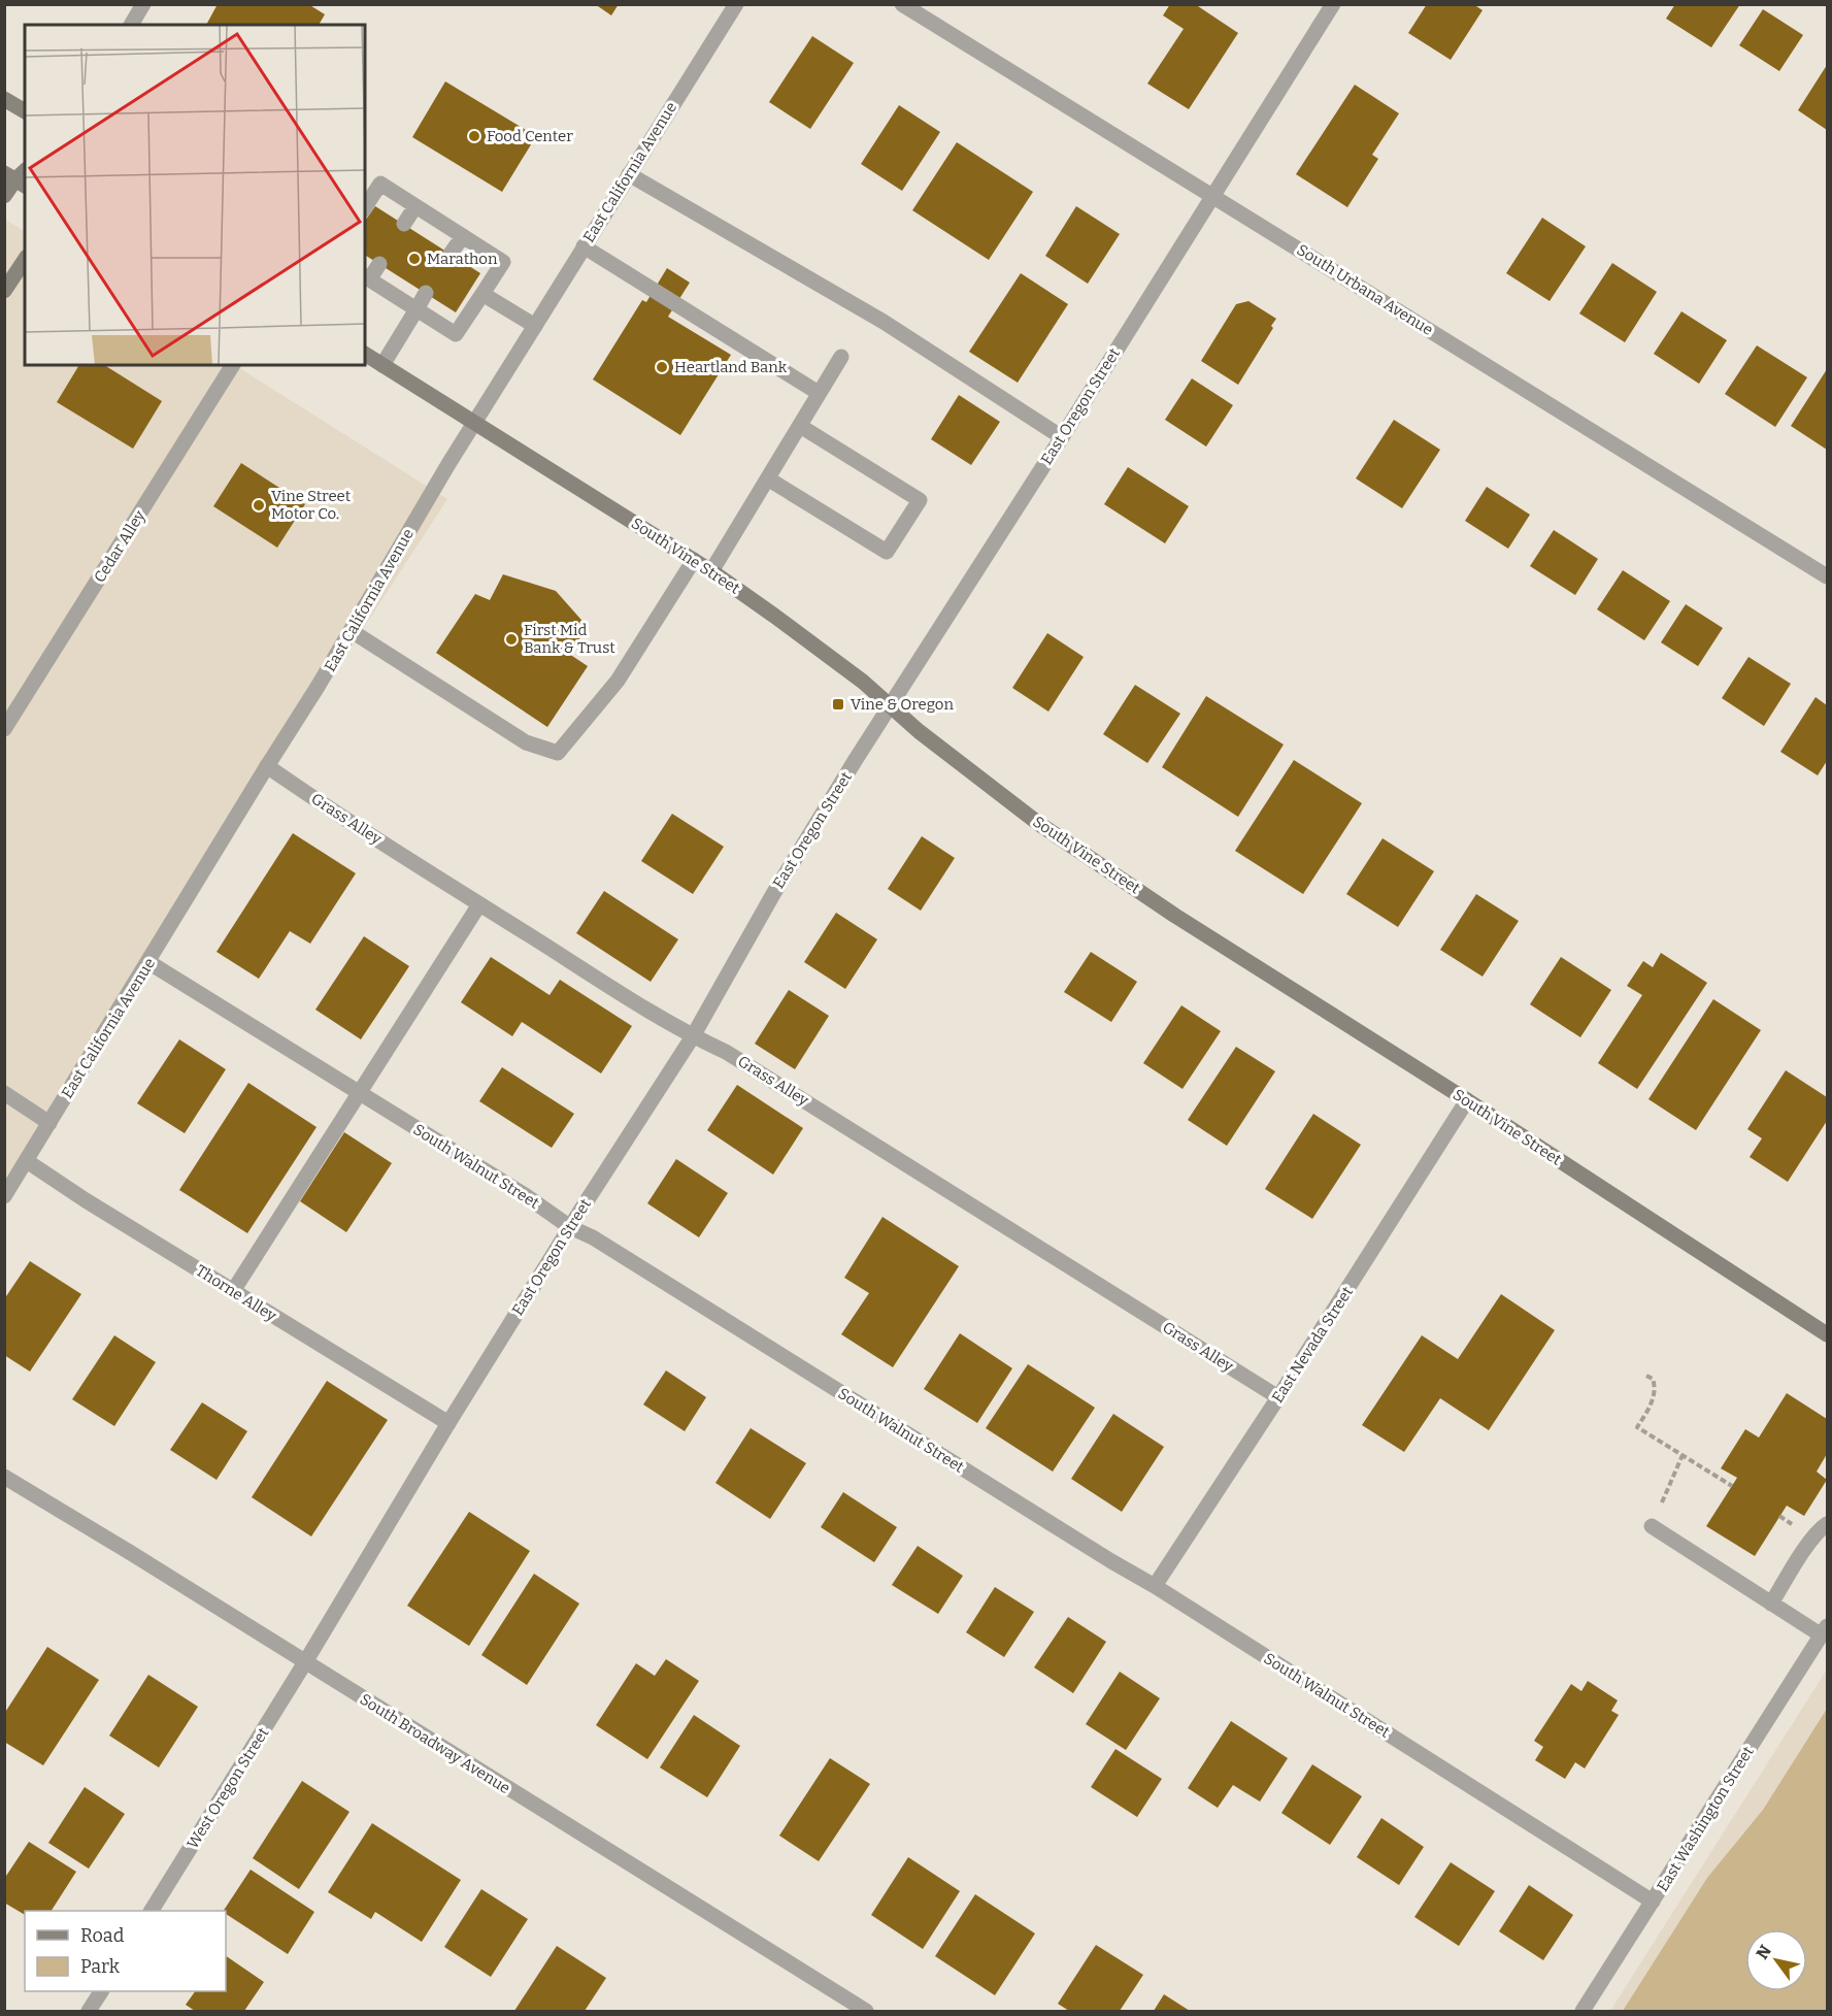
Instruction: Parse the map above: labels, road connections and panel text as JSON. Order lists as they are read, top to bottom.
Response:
{
  "streets": {
    "main road": ["South Vine Street"],
    "street": [
      "East California Avenue",
      "South Urbana Avenue",
      "East Oregon Street",
      "Cedar Alley",
      "Grass Alley",
      "South Walnut Street",
      "Thorne Alley",
      "East Nevada Street",
      "South Broadway Avenue",
      "West Oregon Street",
      "East Washington Street"
    ]
  },
  "crossings": [
    ["East California Avenue", "South Vine Street"],
    ["East California Avenue", "Grass Alley"],
    ["East California Avenue", "South Walnut Street"],
    ["East California Avenue", "Thorne Alley"],
    ["South Urbana Avenue", "East Oregon Street"],
    ["East Oregon Street", "South Vine Street"],
    ["East Oregon Street", "Grass Alley"],
    ["East Oregon Street", "South Walnut Street"],
    ["East Oregon Street", "Thorne Alley"],
    ["East Oregon Street", "South Broadway Avenue"],
    ["East Oregon Street", "West Oregon Street"],
    ["South Vine Street", "East Nevada Street"],
    ["Grass Alley", "East Nevada Street"],
    ["South Walnut Street", "East Nevada Street"],
    ["South Walnut Street", "East Washington Street"],
    ["South Broadway Avenue", "West Oregon Street"]
  ],
  "places": {
    "other": [
      "Food Center",
      "Marathon",
      "Heartland Bank",
      "Vine Street Motor Co.",
      "First Mid Bank & Trust"
    ],
    "transit": ["Vine & Oregon"]
  },
  "legend": ["Road", "Park"],
  "north": "top left"
}
